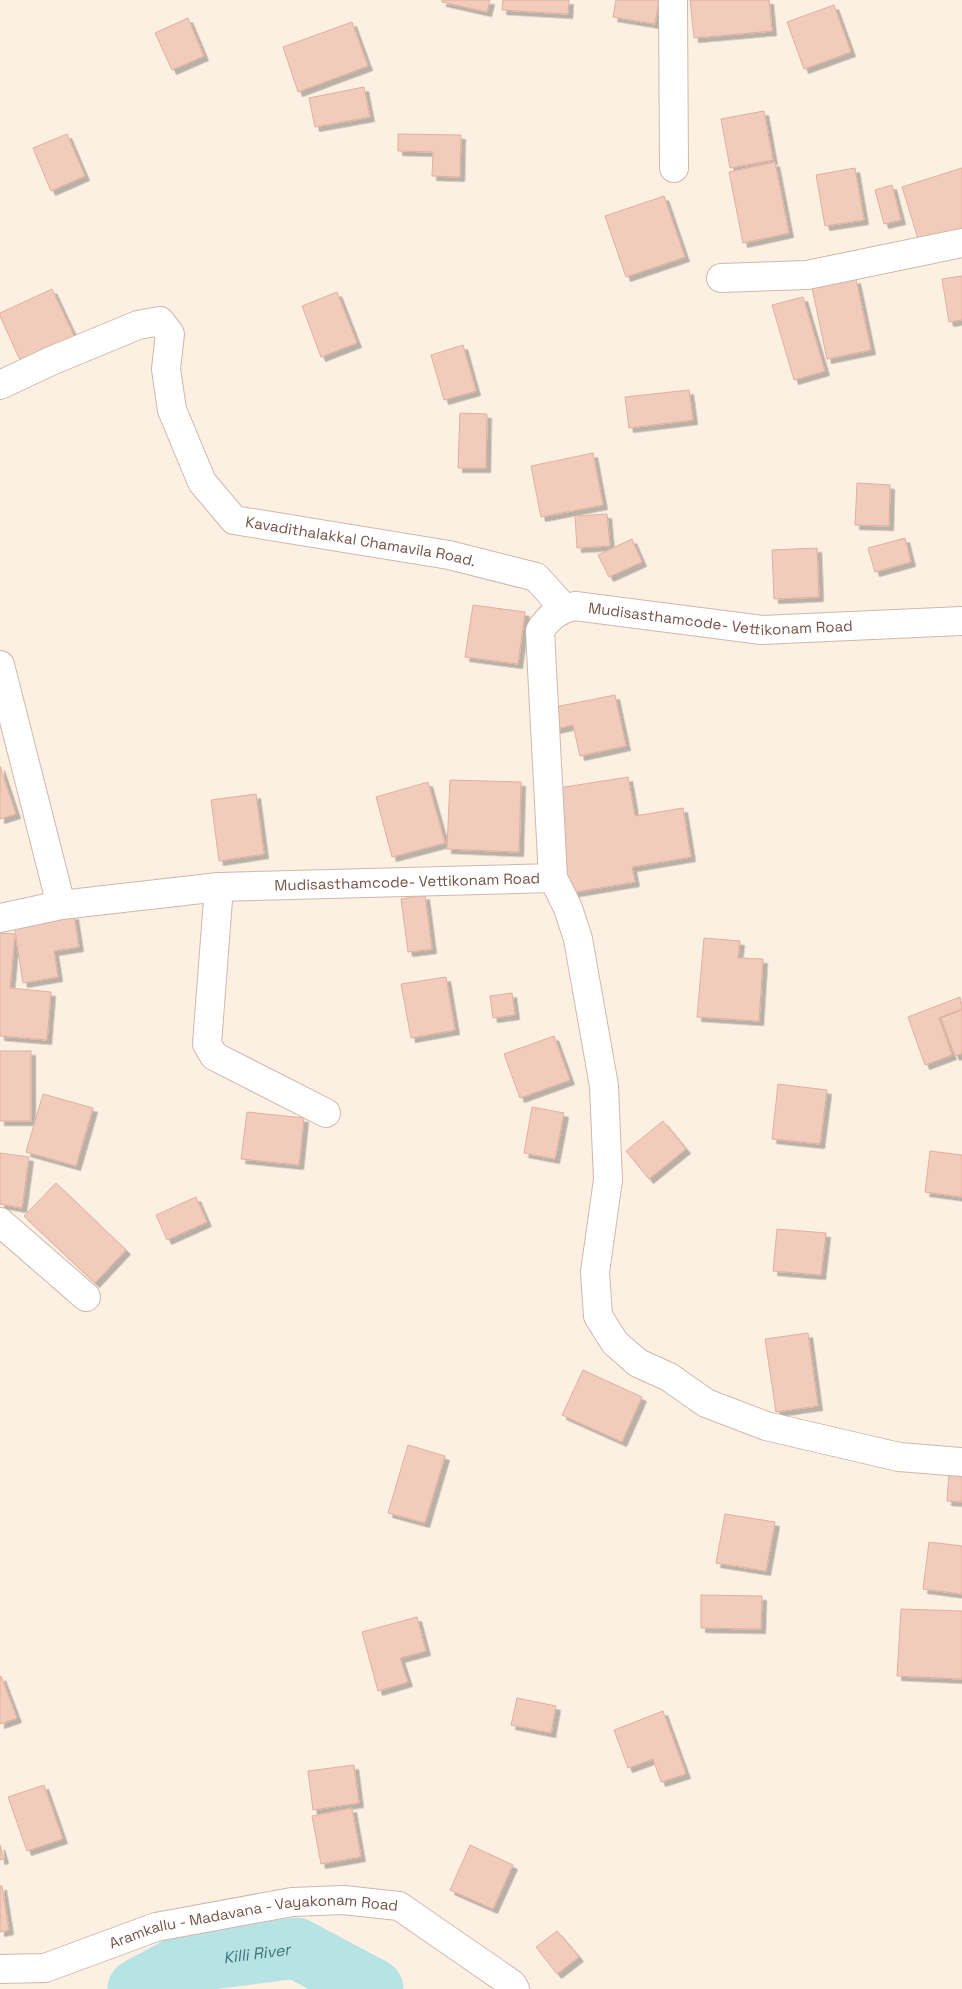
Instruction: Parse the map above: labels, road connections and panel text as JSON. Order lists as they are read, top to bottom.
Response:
{
  "streets": {
    "street": ["Kavadithalakkal Chamavila Road.", "Mudisasthamcode- Vettikonam Road", "Aramkallu - Madavana - Vayakonam Road"]
  },
  "crossings": [
    ["Kavadithalakkal Chamavila Road.", "Mudisasthamcode- Vettikonam Road"]
  ],
  "water": ["Killi River"]
}
